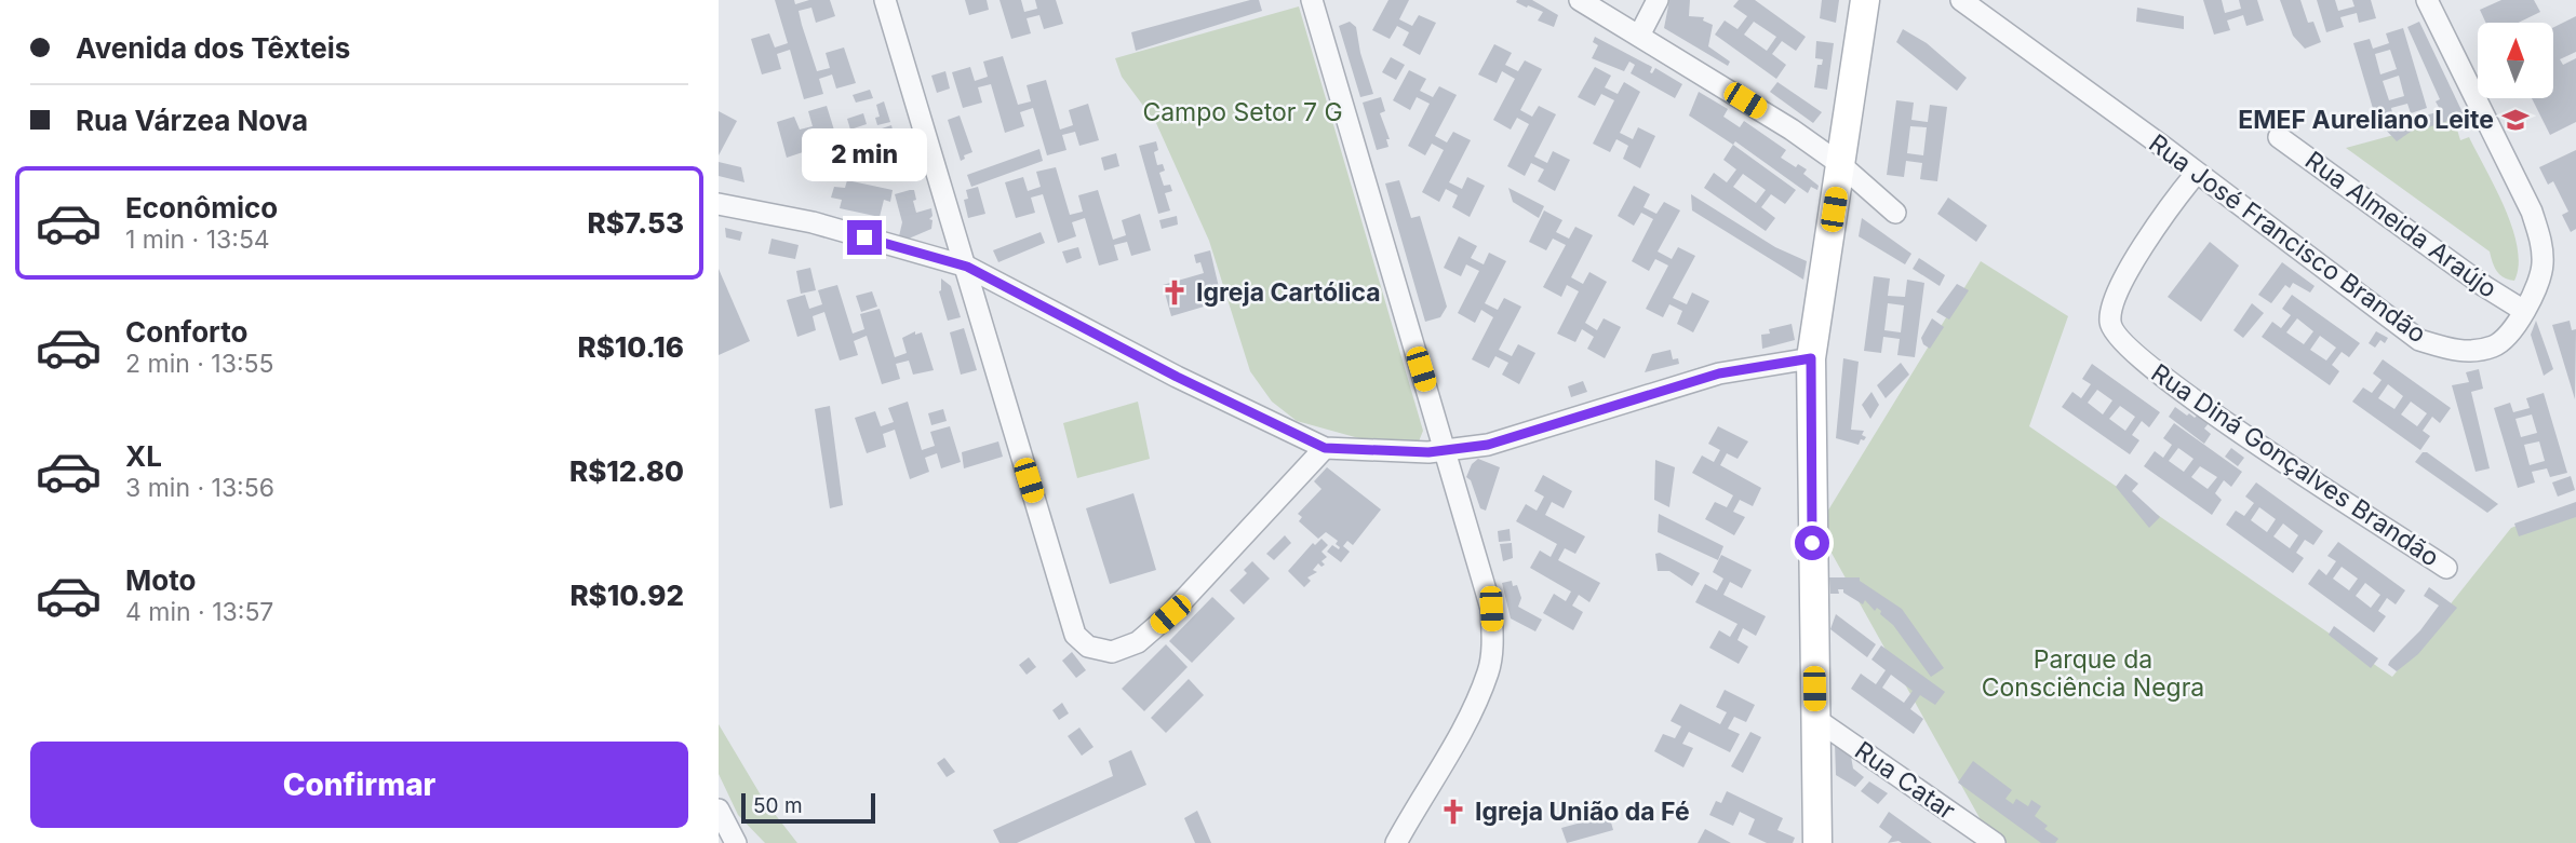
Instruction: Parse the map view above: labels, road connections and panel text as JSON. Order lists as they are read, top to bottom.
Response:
{
  "streets": {
    "street": [
      "Rua Almeida Araújo",
      "Rua José Francisco Brandão",
      "Rua Diná Gonçalves Brandão",
      "Rua Catar"
    ]
  },
  "crossings": [
    ["Rua Almeida Araújo", "Rua José Francisco Brandão"],
    ["Rua José Francisco Brandão", "Rua Diná Gonçalves Brandão"]
  ],
  "parks": ["Campo Setor 7 G", "Parque da Consciência Negra"],
  "places": {
    "school or university": ["EMEF Aureliano Leite"],
    "church": ["Igreja Cartólica", "Igreja União da Fé"]
  },
  "scale_bar": "50 m",
  "north": "top",
  "page": {
    "banner": ["Avenida dos Têxteis", "Rua Várzea Nova"],
    "bubble": "2 min",
    "list": [
      {
        "name": "Econômico",
        "note": "1 min · 13:54",
        "value": "R$7.53"
      },
      {
        "name": "Conforto",
        "note": "2 min · 13:55",
        "value": "R$10.16"
      },
      {
        "name": "XL",
        "note": "3 min · 13:56",
        "value": "R$12.80"
      },
      {
        "name": "Moto",
        "note": "4 min · 13:57",
        "value": "R$10.92"
      }
    ],
    "buttons": "Confirmar",
    "scale": "50 m"
  }
}
